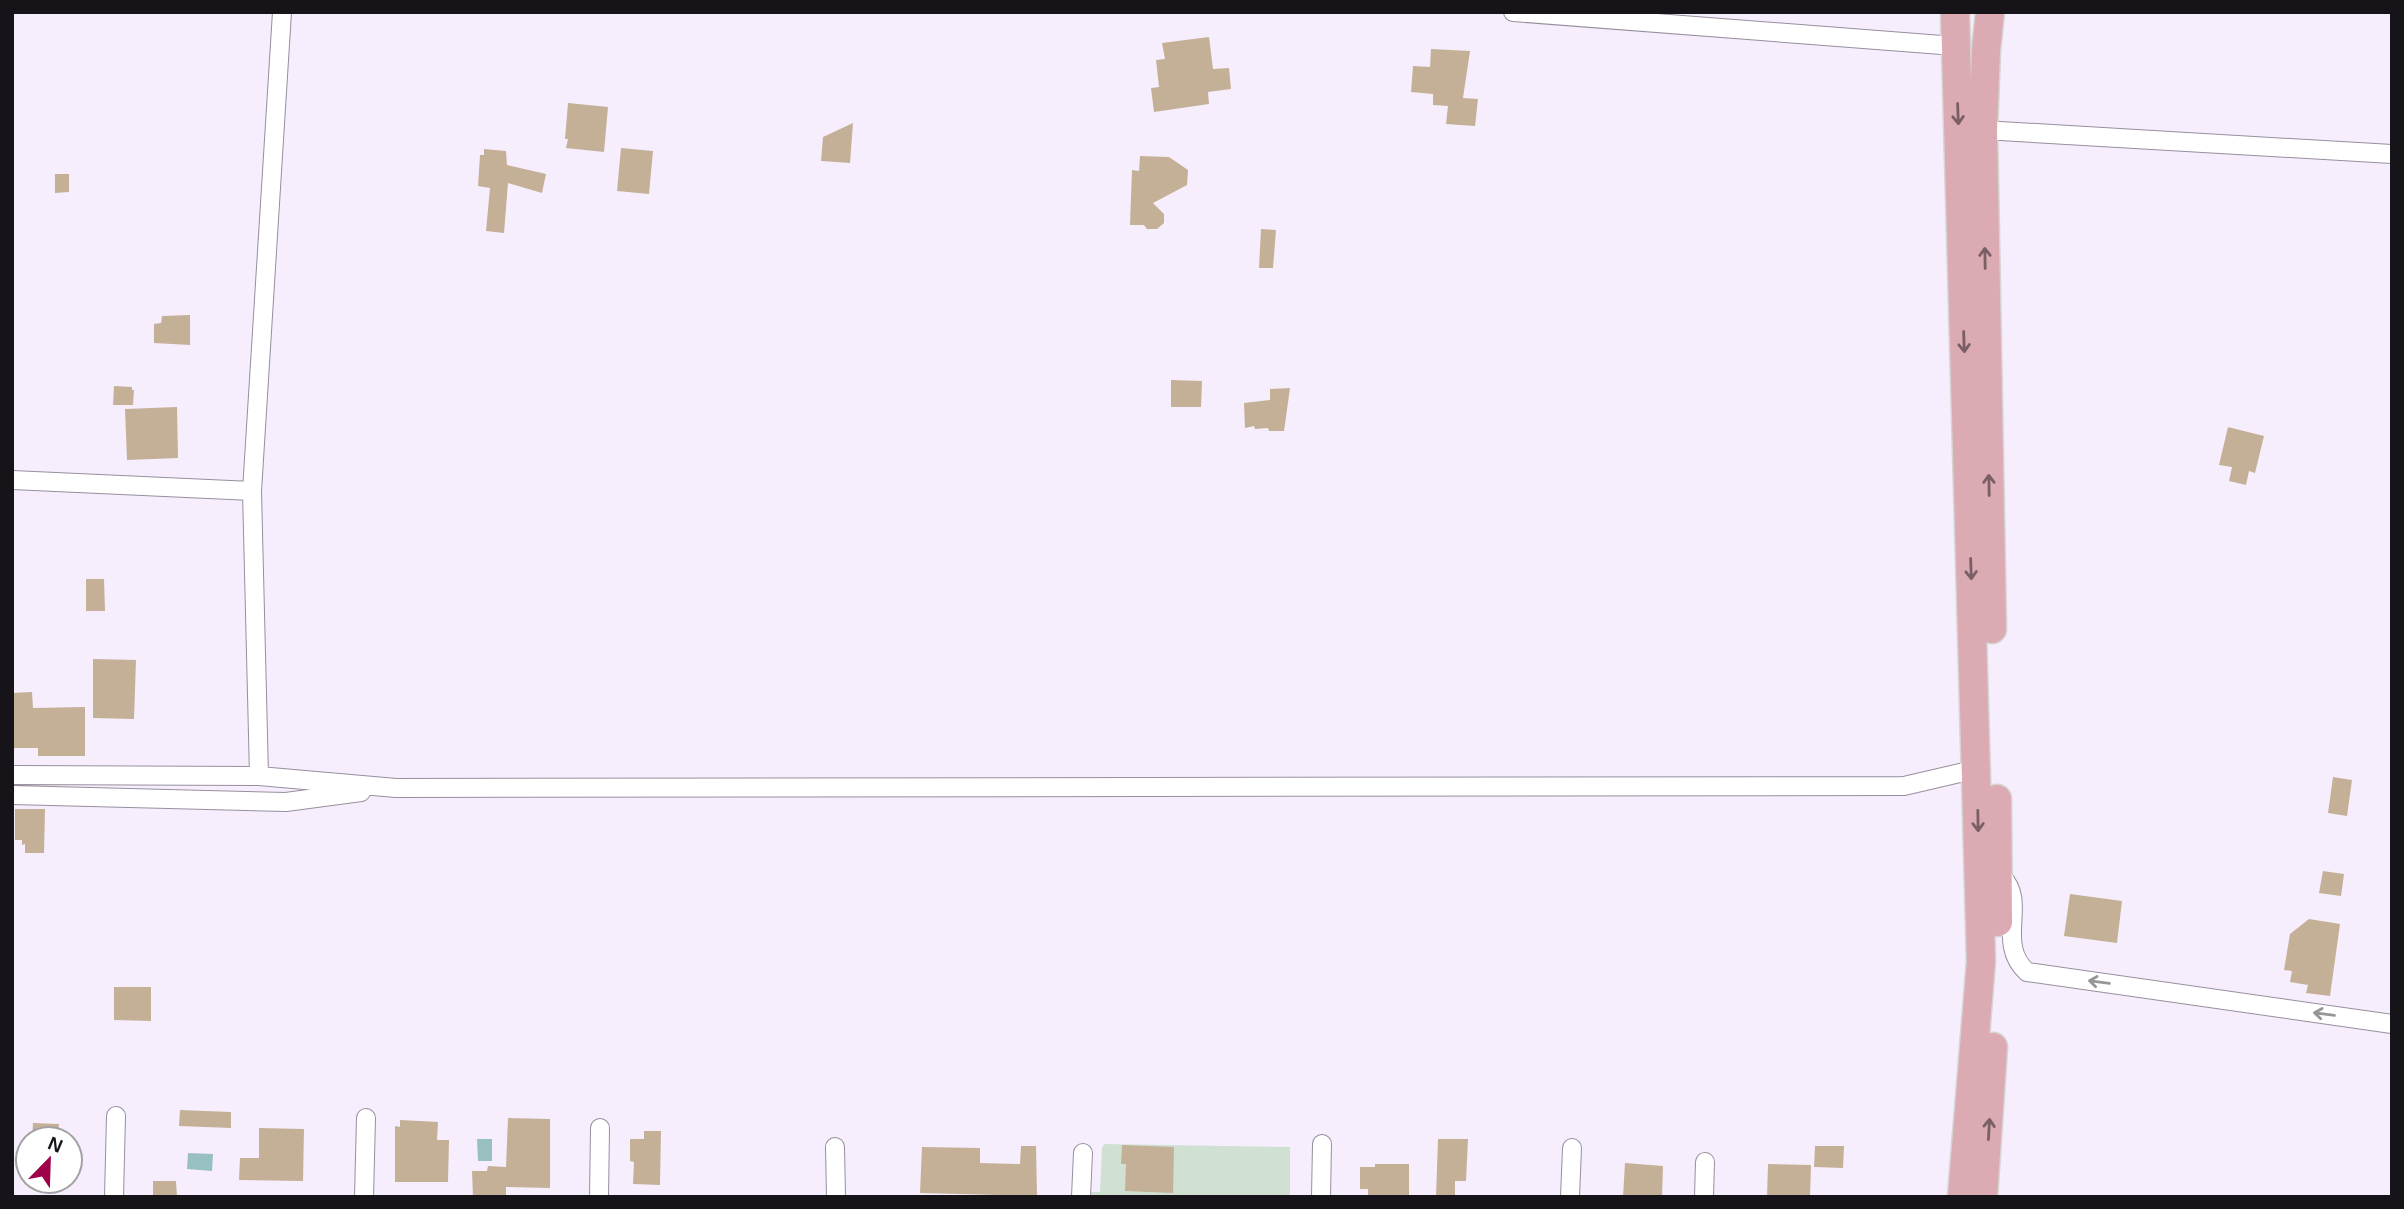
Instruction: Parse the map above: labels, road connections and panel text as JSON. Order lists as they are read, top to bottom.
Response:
{
  "north": "top right"
}
